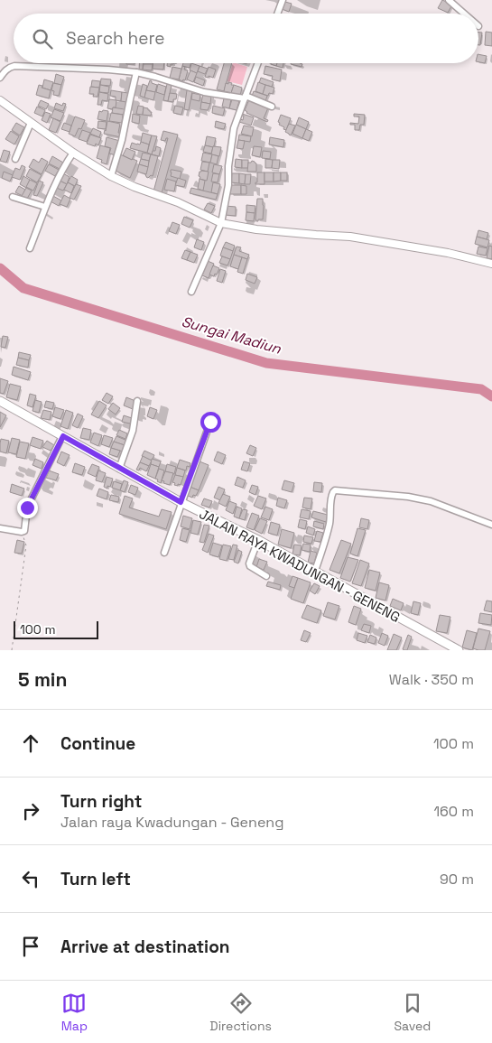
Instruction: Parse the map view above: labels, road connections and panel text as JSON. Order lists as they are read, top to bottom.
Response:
{
  "streets": {
    "main road": ["JALAN RAYA KWADUNGAN - GENENG"]
  },
  "water": ["Sungai Madiun"],
  "scale_bar": "100 m",
  "page": {
    "search": "Search here",
    "scale": "100 m",
    "heading": ["5 min", "Walk · 350 m"],
    "list": [
      ["Continue", "100 m"],
      ["Turn right", "Jalan raya Kwadungan - Geneng", "160 m"],
      ["Turn left", "90 m"],
      "Arrive at destination"
    ],
    "nav": ["Map", "Directions", "Saved"]
  }
}
